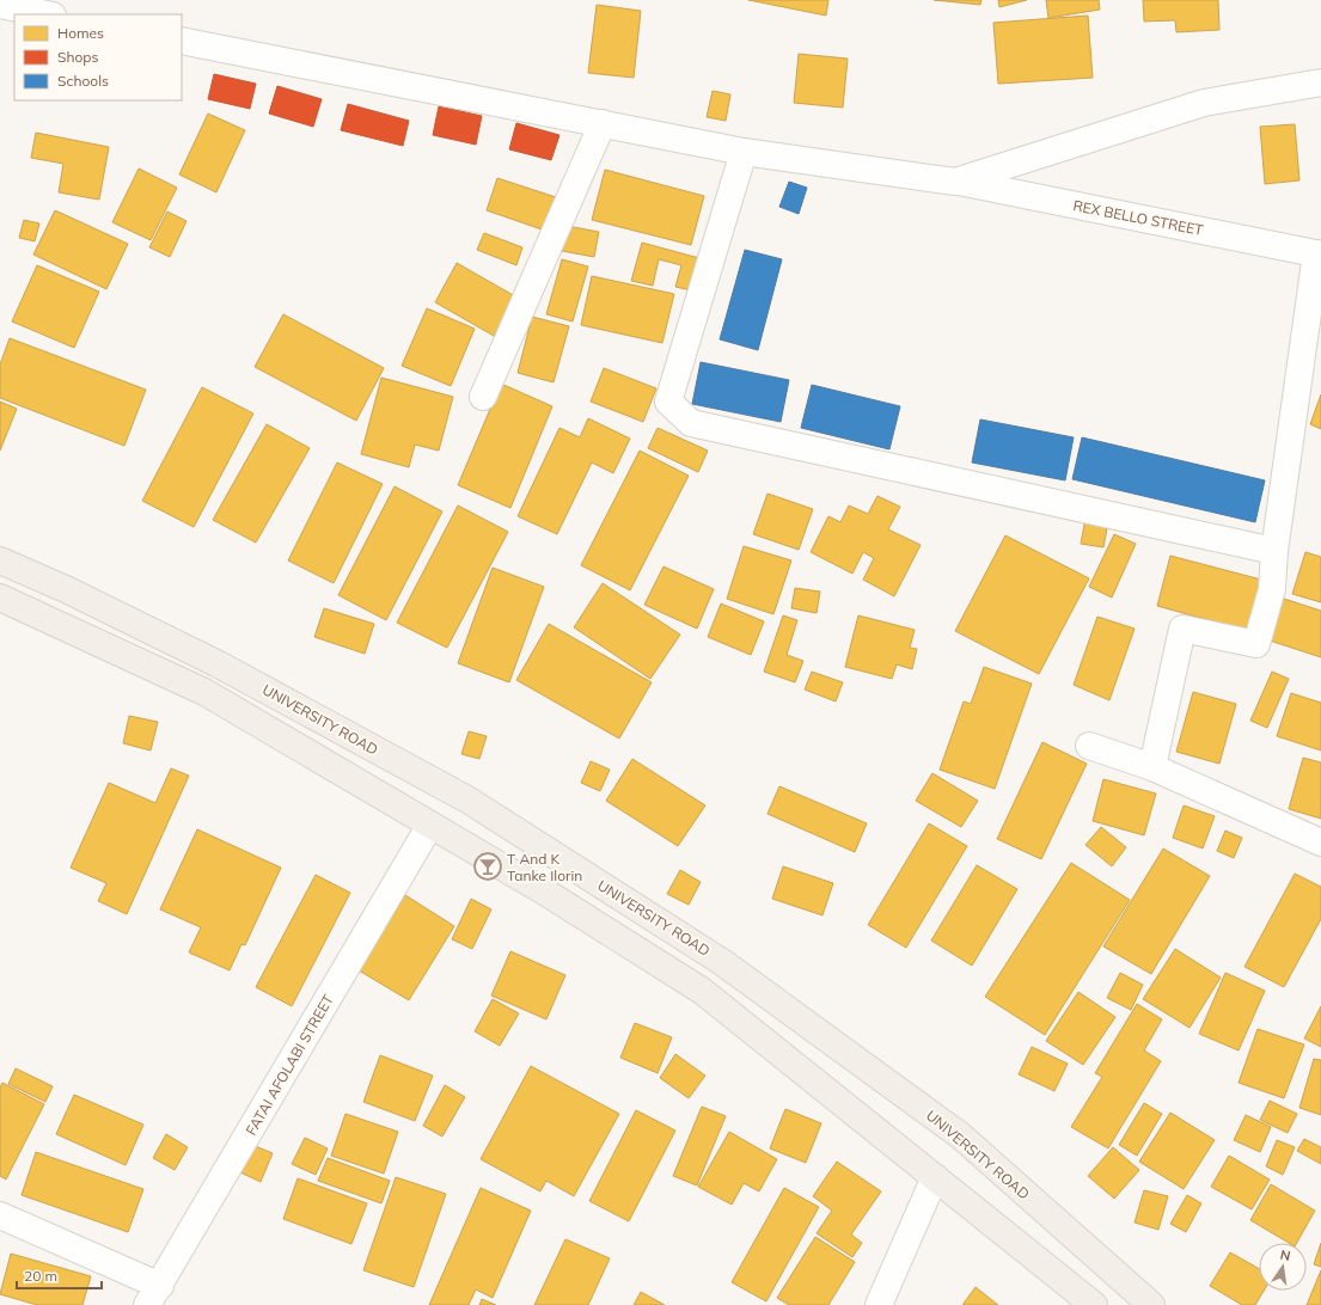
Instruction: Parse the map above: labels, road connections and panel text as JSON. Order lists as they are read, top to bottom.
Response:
{
  "streets": {
    "main road": ["UNIVERSITY ROAD"],
    "street": ["REX BELLO STREET", "FATAI AFOLABI STREET"]
  },
  "places": {
    "bar": ["T And K Tanke Ilorin"]
  },
  "legend": ["Homes", "Shops", "Schools"],
  "scale_bar": "20 m",
  "north": "top"
}
